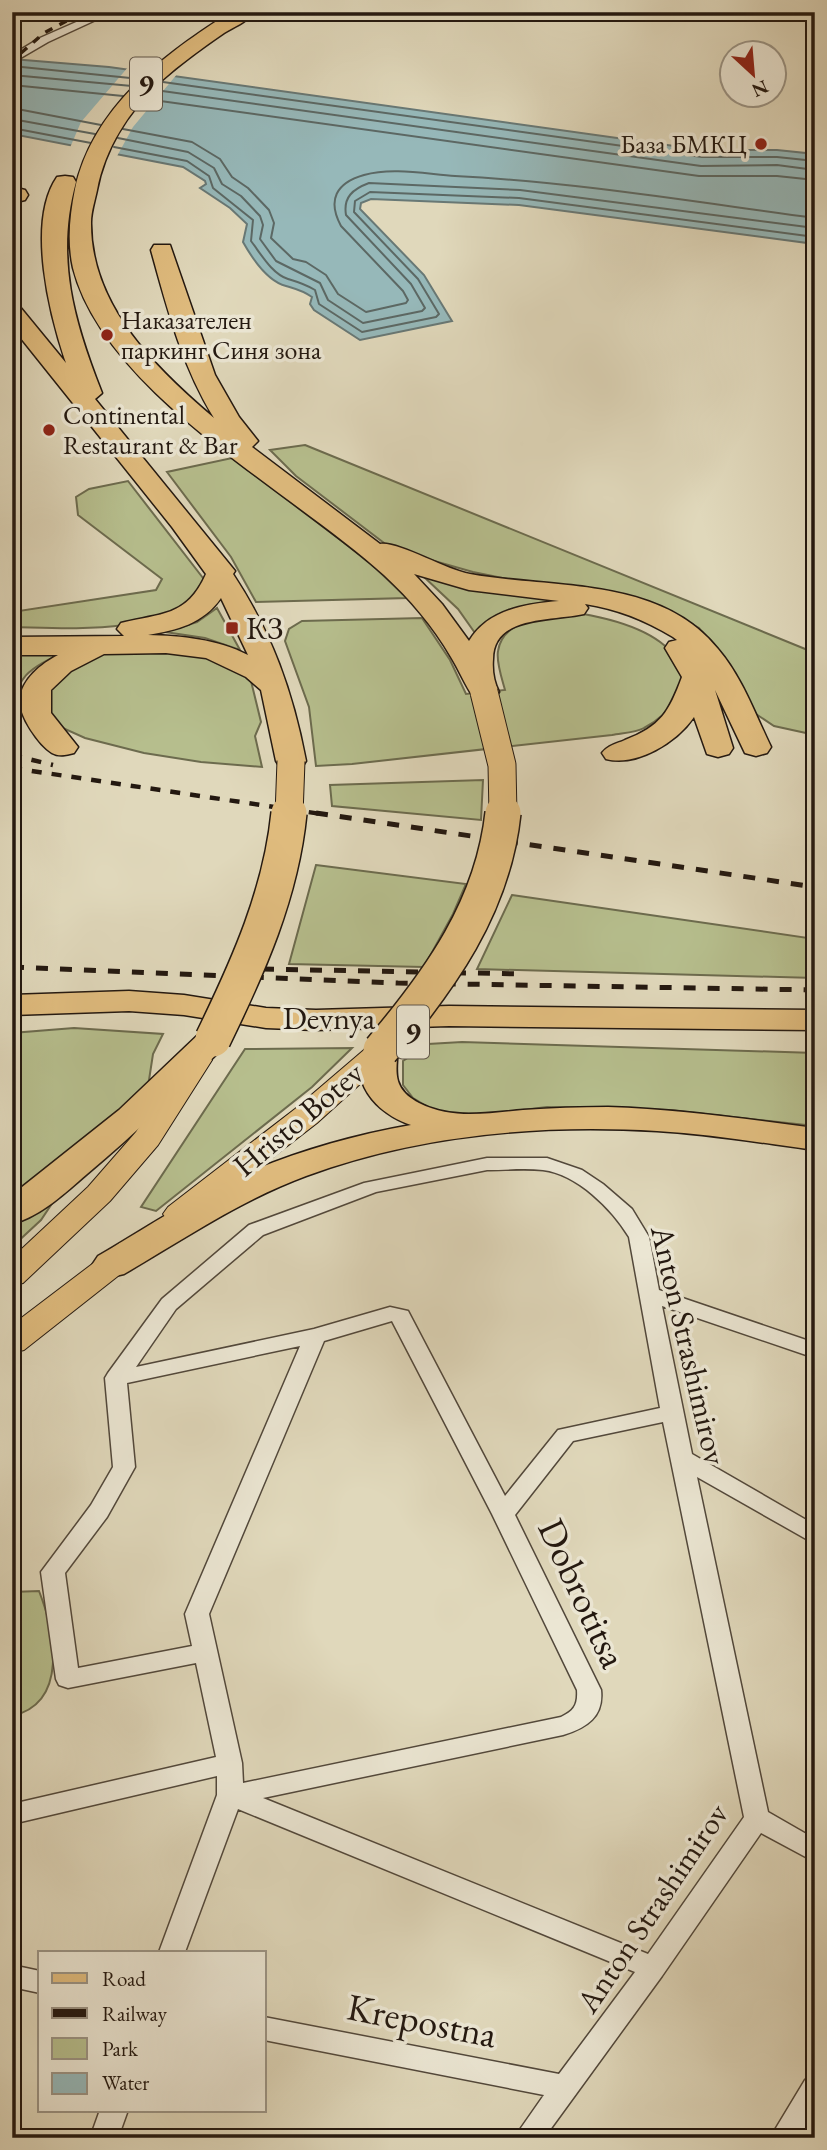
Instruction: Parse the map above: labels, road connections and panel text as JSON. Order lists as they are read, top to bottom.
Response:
{
  "streets": {
    "highway": ["9", "Devnya", "Hristo Botev"],
    "street": ["Anton Strashimirov", "Dobrotitsa", "Krepostna"]
  },
  "crossings": [
    ["9", "Hristo Botev"],
    ["Anton Strashimirov", "Dobrotitsa"],
    ["Anton Strashimirov", "Krepostna"]
  ],
  "places": {
    "other": ["База БМКЦ", "Наказателен паркинг Синя зона", "Continental Restaurant & Bar"],
    "transit": ["КЗ"]
  },
  "legend": [
    "Road",
    "Railway",
    "Park",
    "Water"
  ],
  "north": "bottom right"
}
